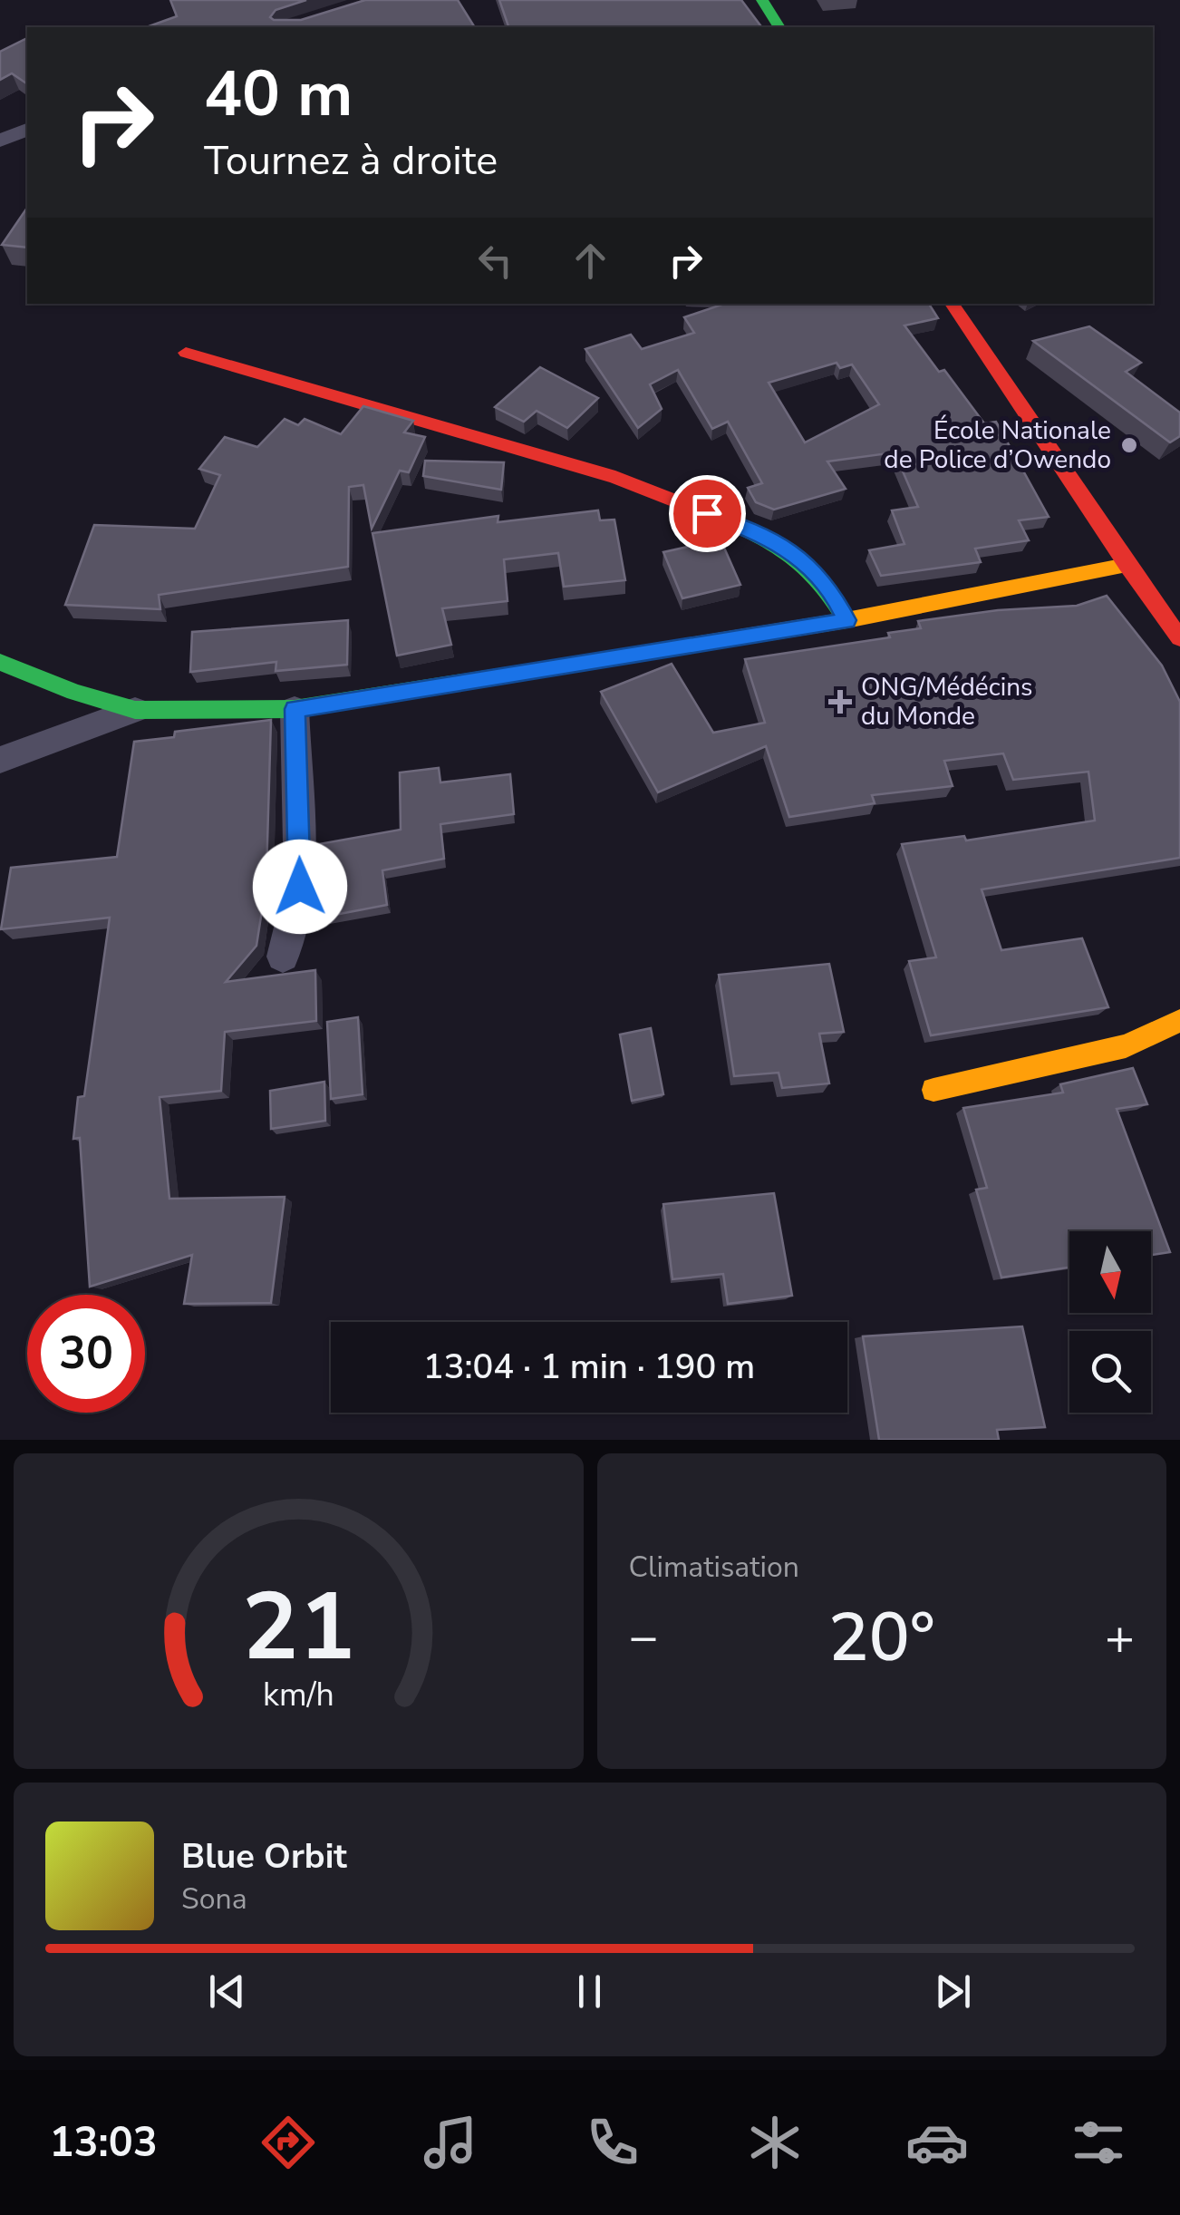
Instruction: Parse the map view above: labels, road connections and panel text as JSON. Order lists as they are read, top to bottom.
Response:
{
  "places": {
    "other": ["École Nationale de Police d’Owendo"],
    "health": ["ONG/Médécins du Monde"]
  },
  "north": "bottom",
  "page": {
    "turn": ["40 m", "Tournez à droite"],
    "limit": "30",
    "trip": "13:04 · 1 min · 190 m",
    "tile": "Climatisation",
    "heat": ["−", "20°", "+"],
    "song": ["Blue Orbit", "Sona"],
    "tabs": "13:03",
    "gauge": ["21", "km/h"]
  }
}
